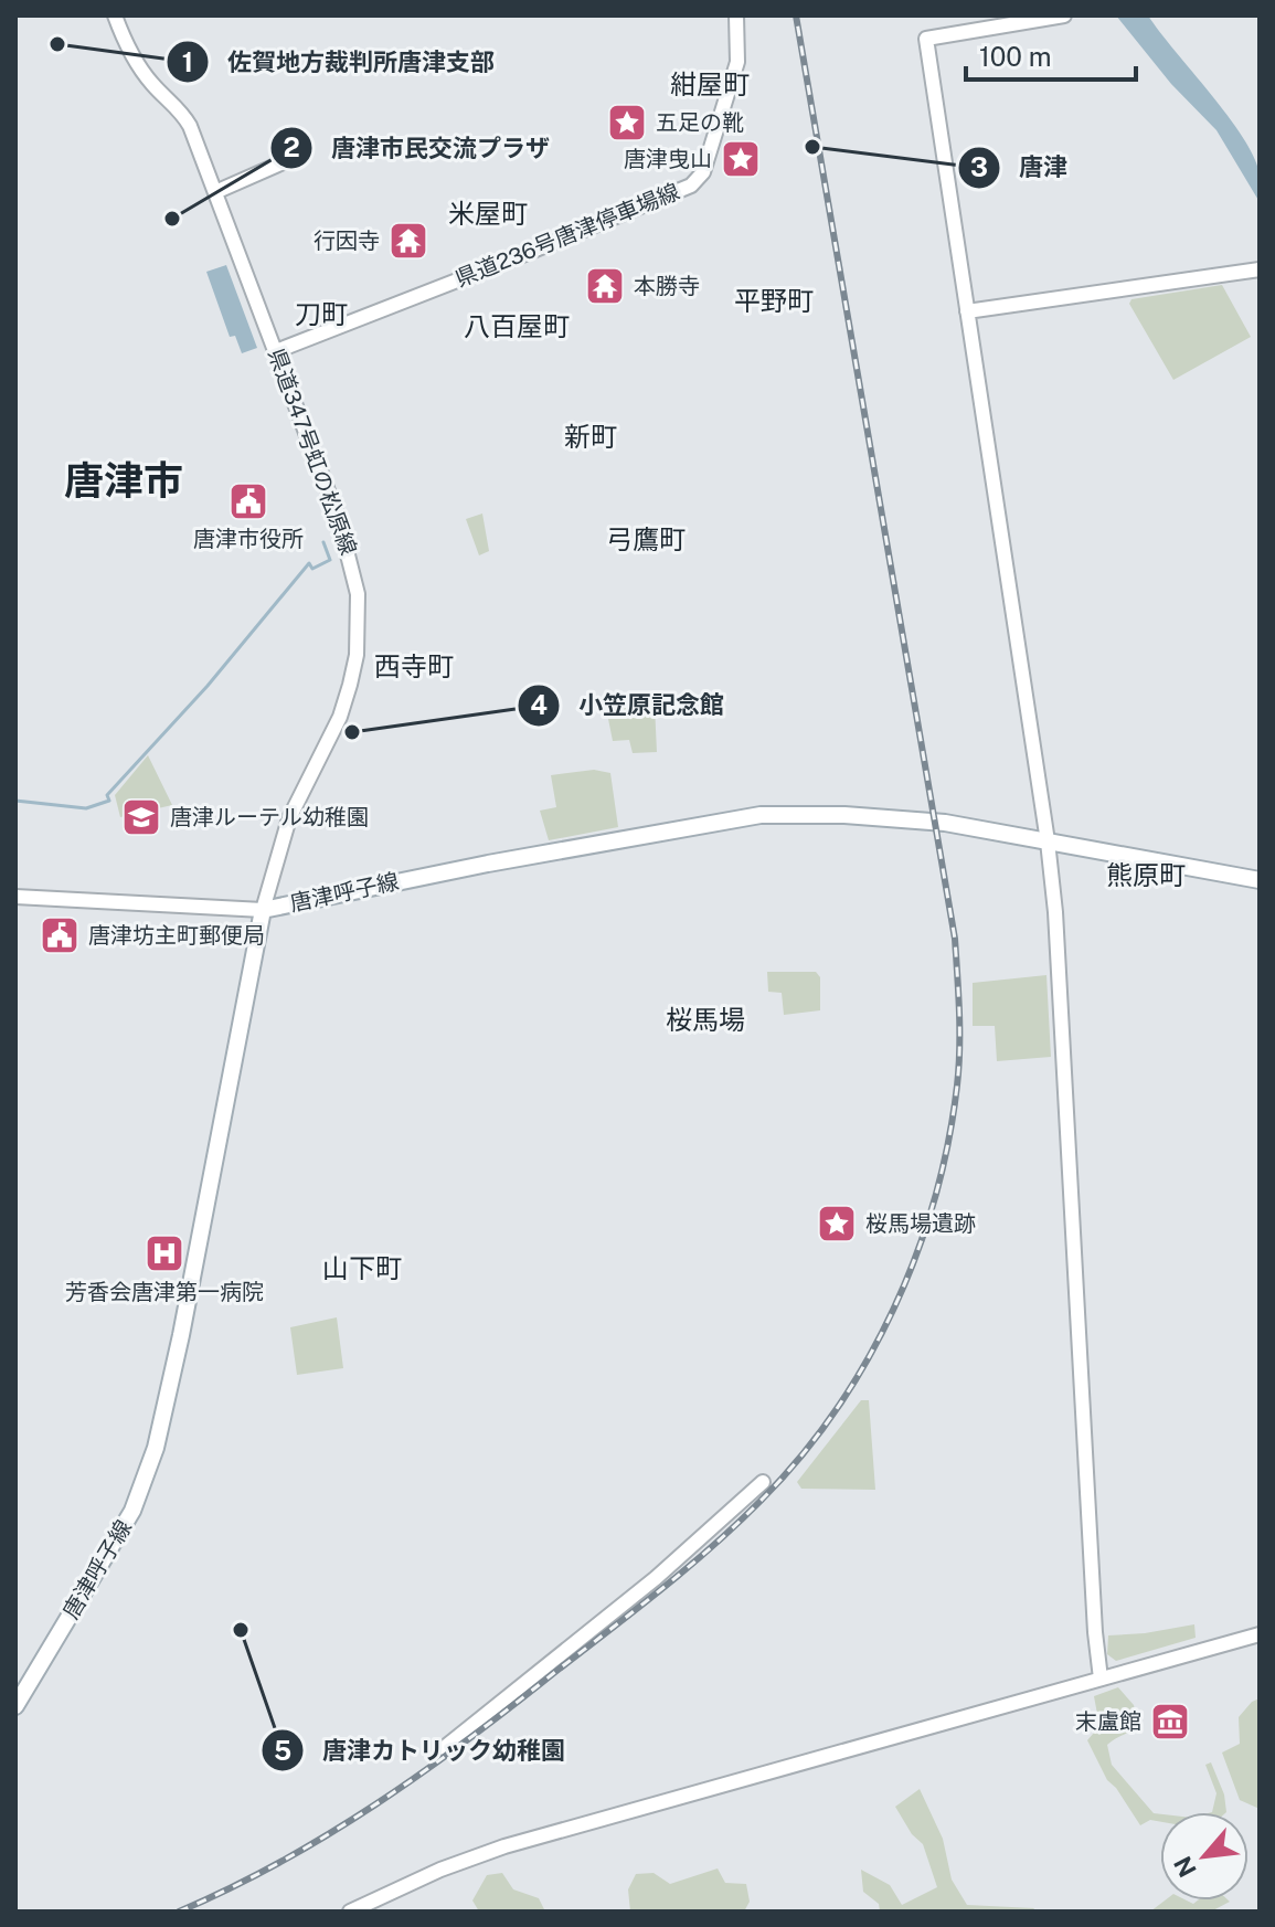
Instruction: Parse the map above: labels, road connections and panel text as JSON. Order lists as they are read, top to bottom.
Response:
{
  "streets": {
    "main road": ["唐津呼子線"],
    "street": ["県道236号唐津停車場線", "県道347号虹の松原線"]
  },
  "crossings": [
    ["県道236号唐津停車場線", "県道347号虹の松原線"],
    ["県道347号虹の松原線", "唐津呼子線"]
  ],
  "districts": [
    "紺屋町",
    "米屋町",
    "平野町",
    "刀町",
    "八百屋町",
    "新町",
    "唐津市",
    "弓鷹町",
    "西寺町",
    "熊原町",
    "桜馬場",
    "山下町"
  ],
  "places": {
    "other": [
      "佐賀地方裁判所唐津支部",
      "唐津",
      "唐津市民交流プラザ",
      "小笠原記念館",
      "唐津カトリック幼稚園"
    ],
    "place": ["五足の靴", "唐津曳山", "桜馬場遺跡"],
    "temple": ["行因寺", "本勝寺"],
    "public building": ["唐津市役所", "唐津坊主町郵便局"],
    "school or university": ["唐津ルーテル幼稚園"],
    "hospital": ["芳香会唐津第一病院"],
    "museum": ["末盧館"]
  },
  "scale_bar": "100 m",
  "north": "bottom left"
}
